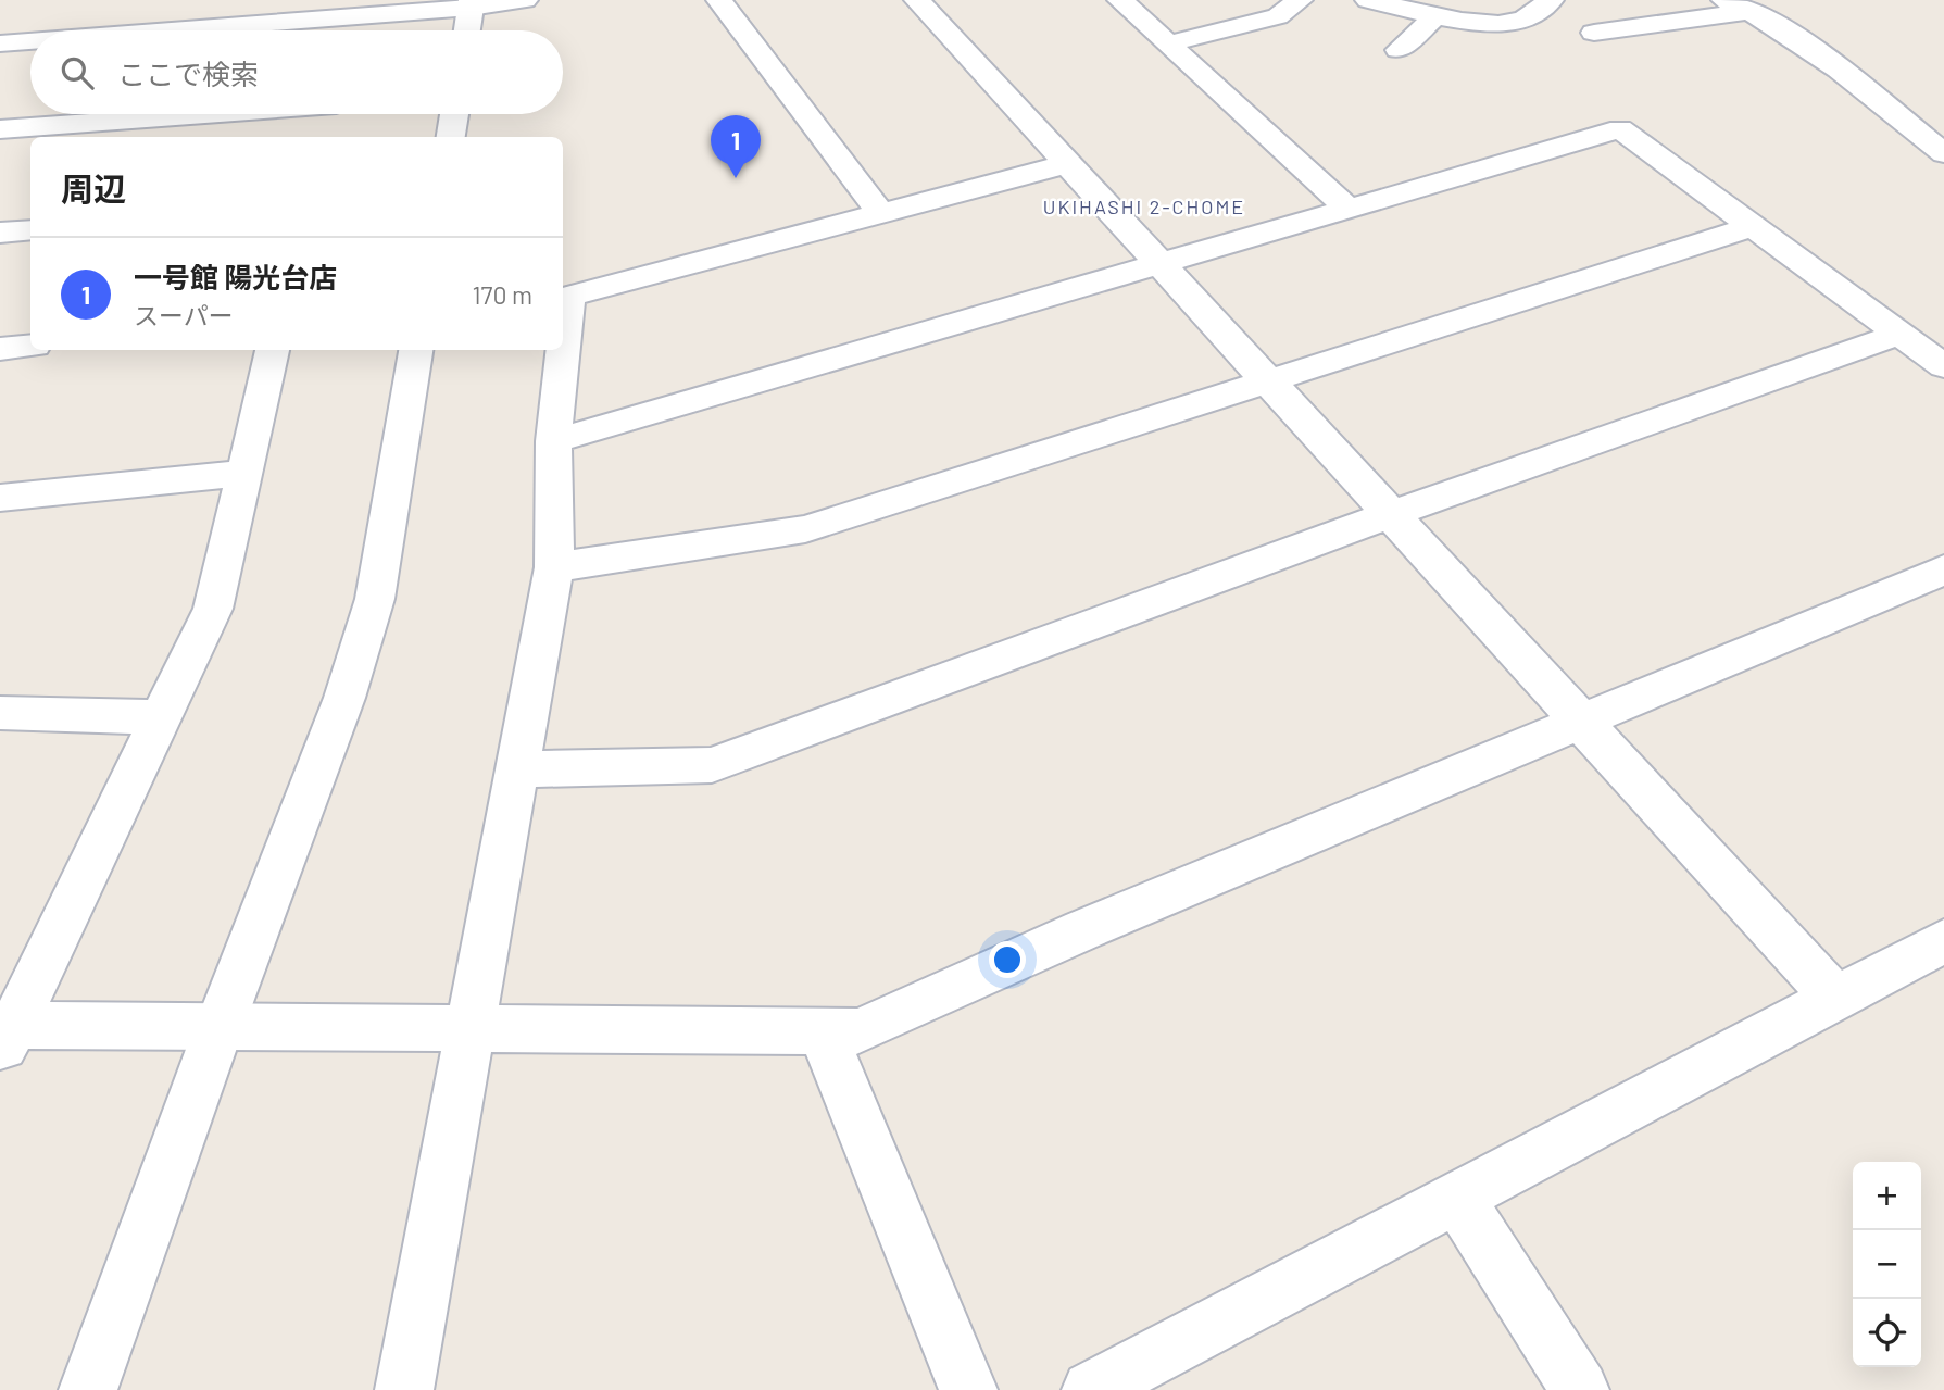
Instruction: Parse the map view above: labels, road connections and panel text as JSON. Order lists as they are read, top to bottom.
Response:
{
  "districts": ["UKIHASHI 2-CHOME"],
  "page": {
    "search": "ここで検索",
    "pins": "1",
    "heading": "周辺",
    "list": [
      {
        "mark": "1",
        "name": "一号館 陽光台店",
        "note": "スーパー",
        "value": "170 m"
      }
    ],
    "map_buttons": ["+", "−"]
  }
}
